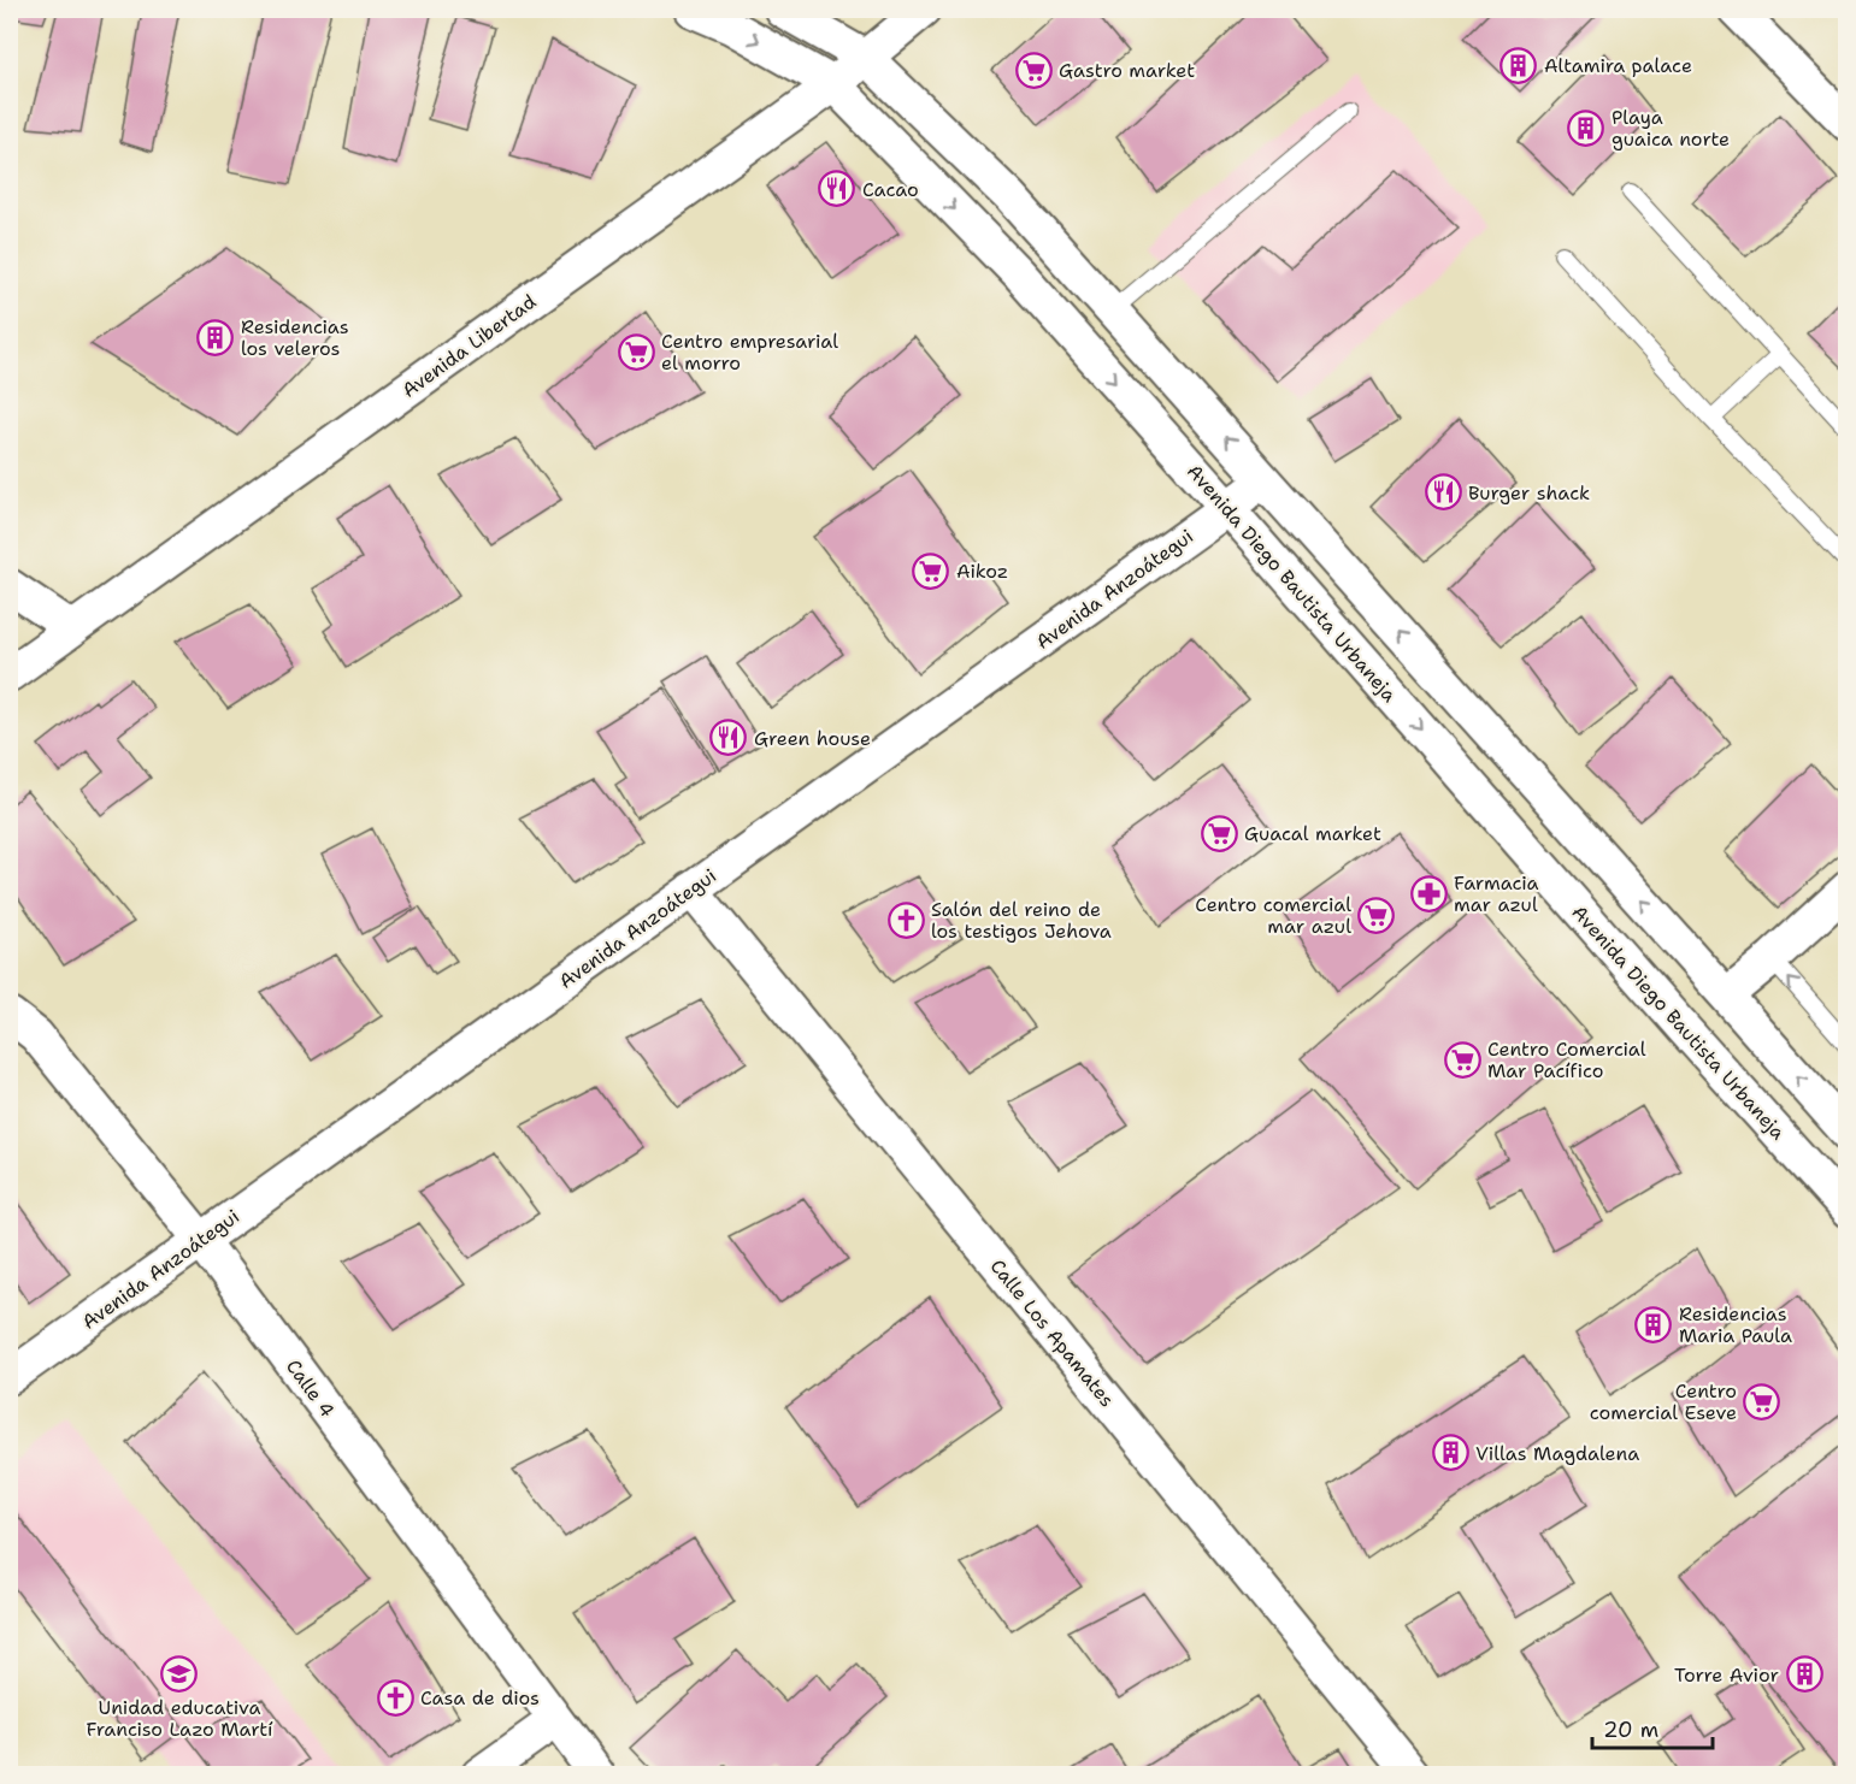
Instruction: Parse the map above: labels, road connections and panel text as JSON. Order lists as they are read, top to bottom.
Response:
{
  "streets": {
    "street": [
      "Avenida Libertad",
      "Avenida Diego Bautista Urbaneja",
      "Avenida Anzoátegui",
      "Calle Los Apamates",
      "Calle 4"
    ]
  },
  "crossings": [
    ["Avenida Libertad", "Avenida Diego Bautista Urbaneja"],
    ["Avenida Diego Bautista Urbaneja", "Avenida Anzoátegui"],
    ["Avenida Anzoátegui", "Calle Los Apamates"],
    ["Avenida Anzoátegui", "Calle 4"]
  ],
  "places": {
    "building": [
      "Altamira palace",
      "Playa guaica norte",
      "Residencias los veleros",
      "Residencias Maria Paula",
      "Villas Magdalena",
      "Torre Avior"
    ],
    "supermarket": [
      "Gastro market",
      "Centro empresarial el morro",
      "Aikoz",
      "Guacal market",
      "Centro comercial mar azul",
      "Centro Comercial Mar Pacífico",
      "Centro comercial Eseve"
    ],
    "restaurant": ["Cacao", "Burger shack", "Green house"],
    "pharmacy": ["Farmacia mar azul"],
    "church": ["Salón del reino de los testigos Jehova", "Casa de dios"],
    "school or university": ["Unidad educativa Franciso Lazo Martí"]
  },
  "scale_bar": "20 m"
}
